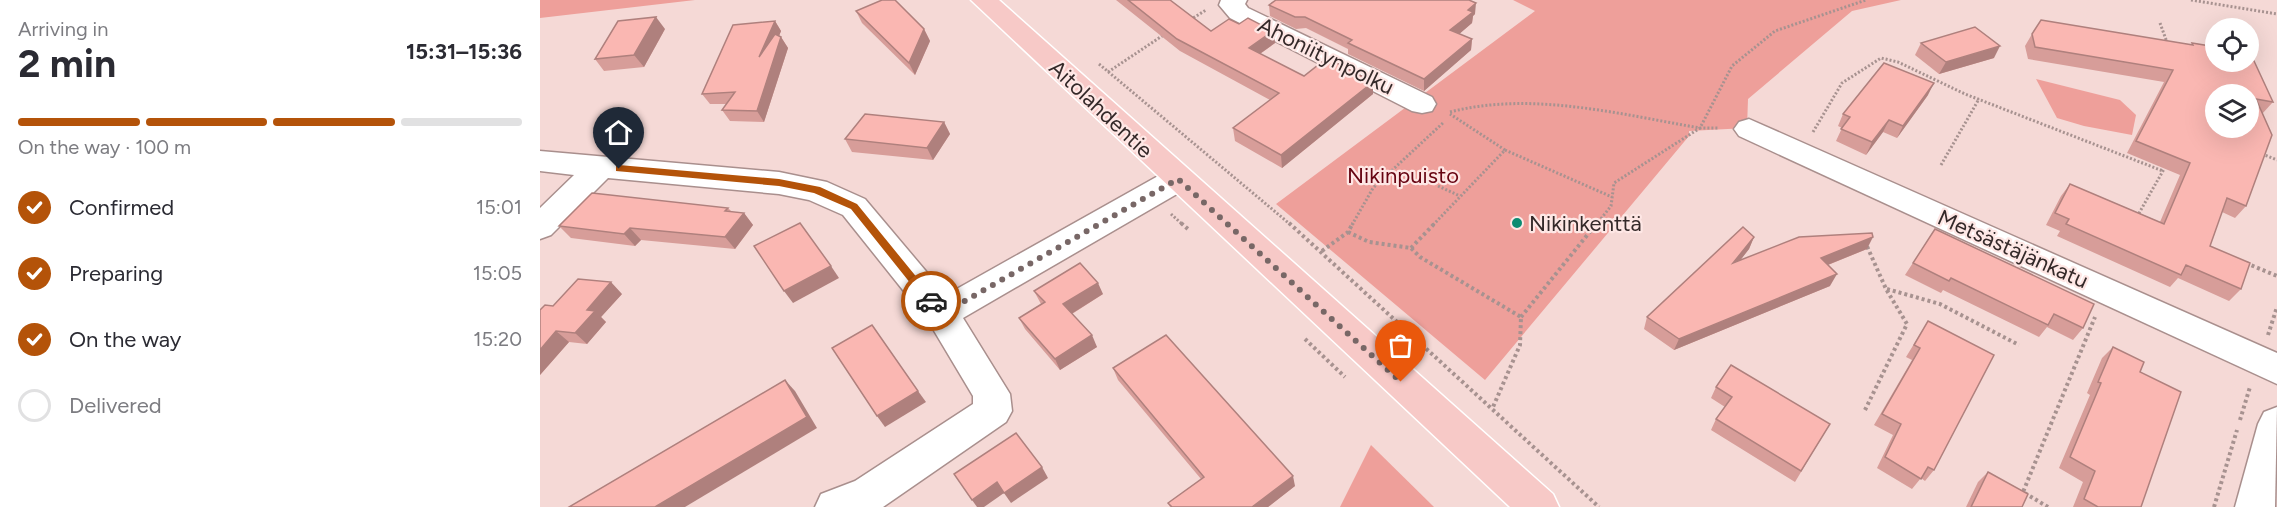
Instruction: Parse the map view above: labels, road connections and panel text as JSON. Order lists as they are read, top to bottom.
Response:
{
  "streets": {
    "main road": ["Aitolahdentie"],
    "street": ["Ahoniitynpolku", "Metsästäjänkatu"]
  },
  "parks": ["Nikinpuisto"],
  "places": ["Nikinkenttä"],
  "page": {
    "heading": ["2 min", "Arriving in", "15:31–15:36"],
    "bar": "On the way · 100 m",
    "list": [
      ["Confirmed", "15:01"],
      ["Preparing", "15:05"],
      ["On the way", "15:20"],
      "Delivered"
    ]
  }
}
